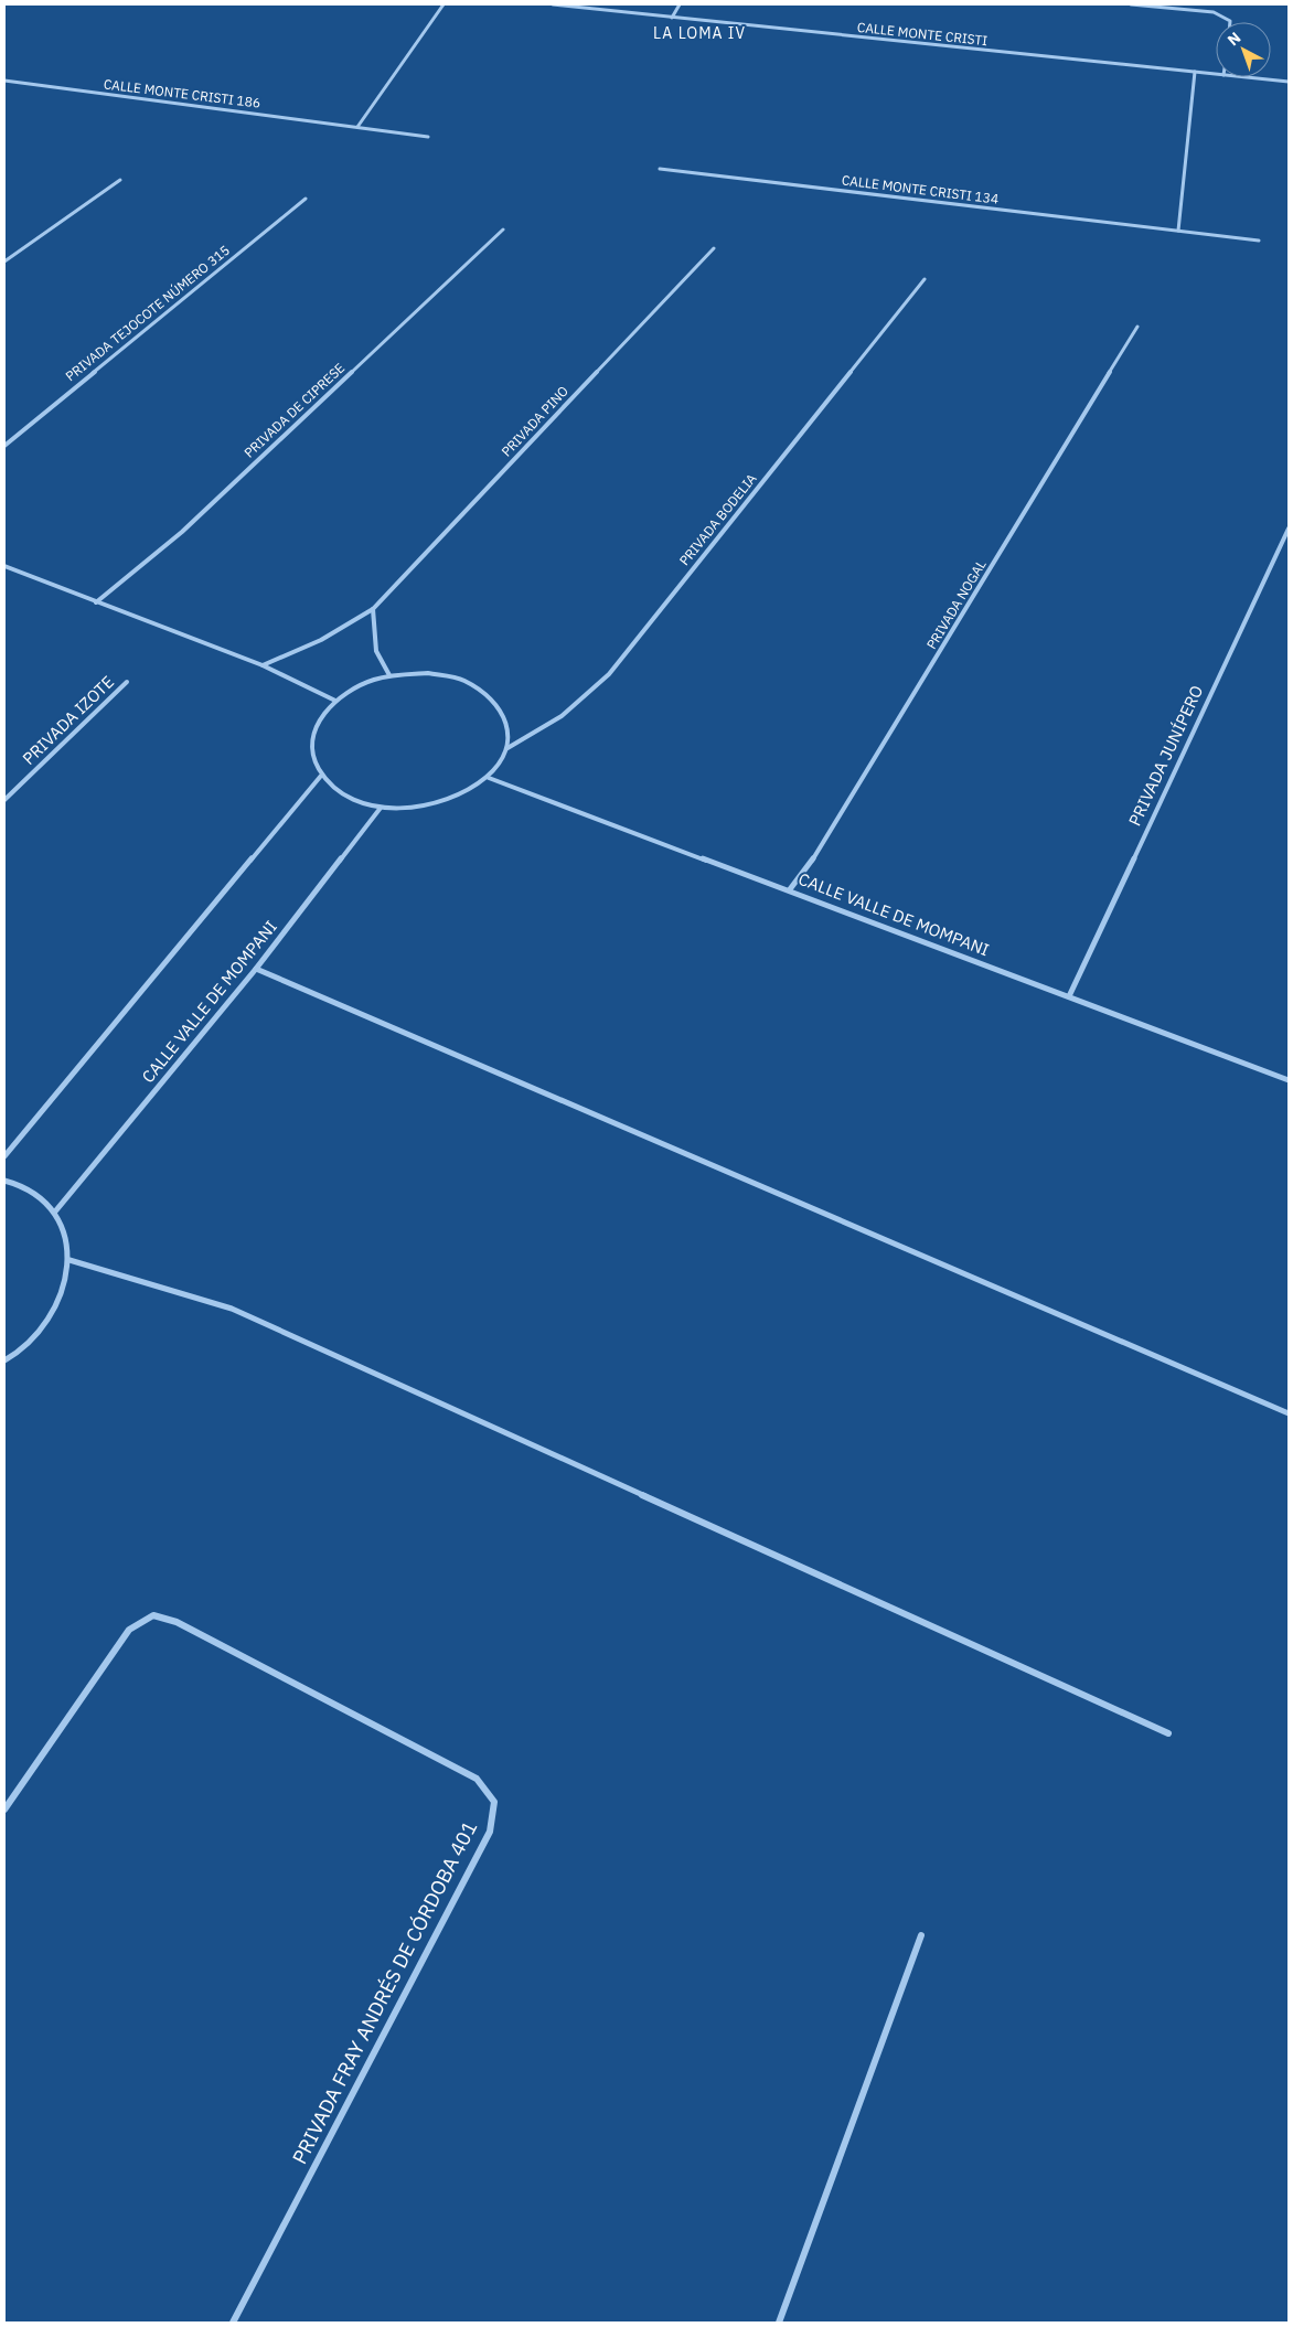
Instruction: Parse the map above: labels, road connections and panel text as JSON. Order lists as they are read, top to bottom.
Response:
{
  "streets": {
    "street": [
      "CALLE MONTE CRISTI",
      "CALLE MONTE CRISTI 186",
      "CALLE MONTE CRISTI 134",
      "PRIVADA TEJOCOTE NÚMERO 315",
      "PRIVADA DE CIPRESE",
      "PRIVADA PINO",
      "PRIVADA BODELIA",
      "PRIVADA NOGAL",
      "PRIVADA IZOTE",
      "PRIVADA JUNÍPERO",
      "CALLE VALLE DE MOMPANI",
      "PRIVADA FRAY ANDRÉS DE CÓRDOBA 401"
    ]
  },
  "crossings": [
    ["PRIVADA BODELIA", "CALLE VALLE DE MOMPANI"],
    ["PRIVADA NOGAL", "CALLE VALLE DE MOMPANI"],
    ["PRIVADA JUNÍPERO", "CALLE VALLE DE MOMPANI"]
  ],
  "districts": ["LA LOMA IV"],
  "north": "top left"
}
